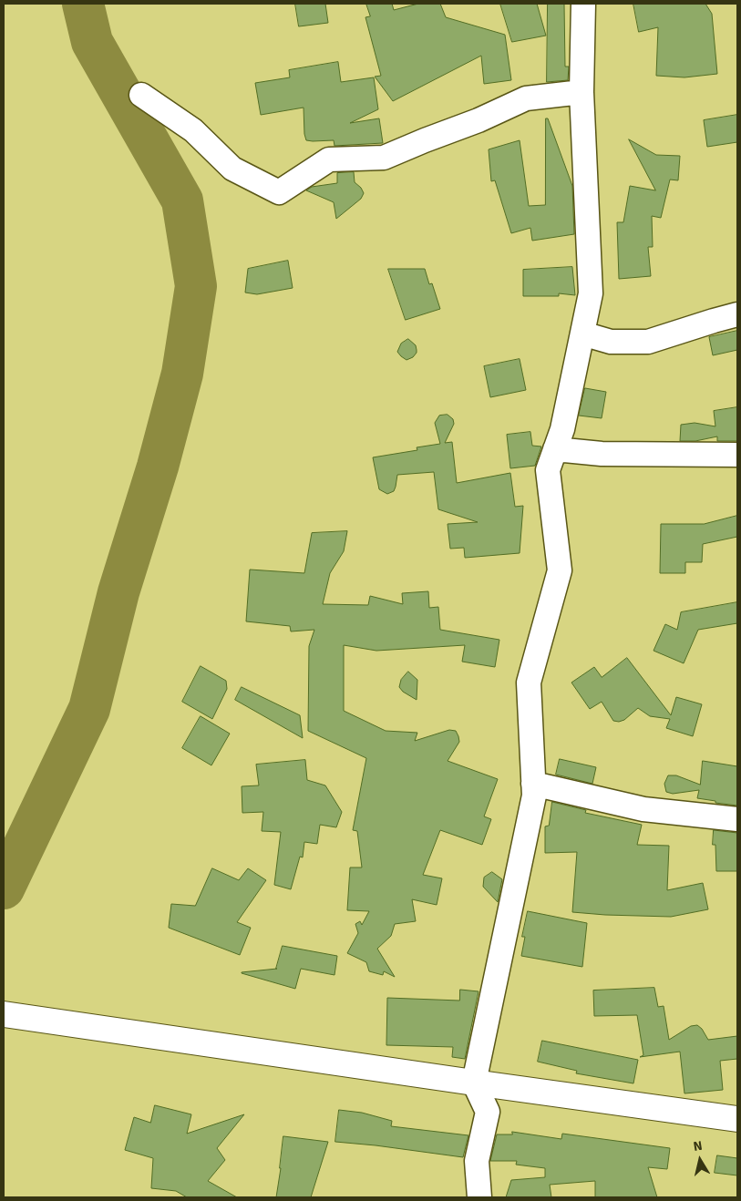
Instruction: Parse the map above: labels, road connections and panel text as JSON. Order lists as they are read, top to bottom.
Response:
{
  "north": "top"
}
